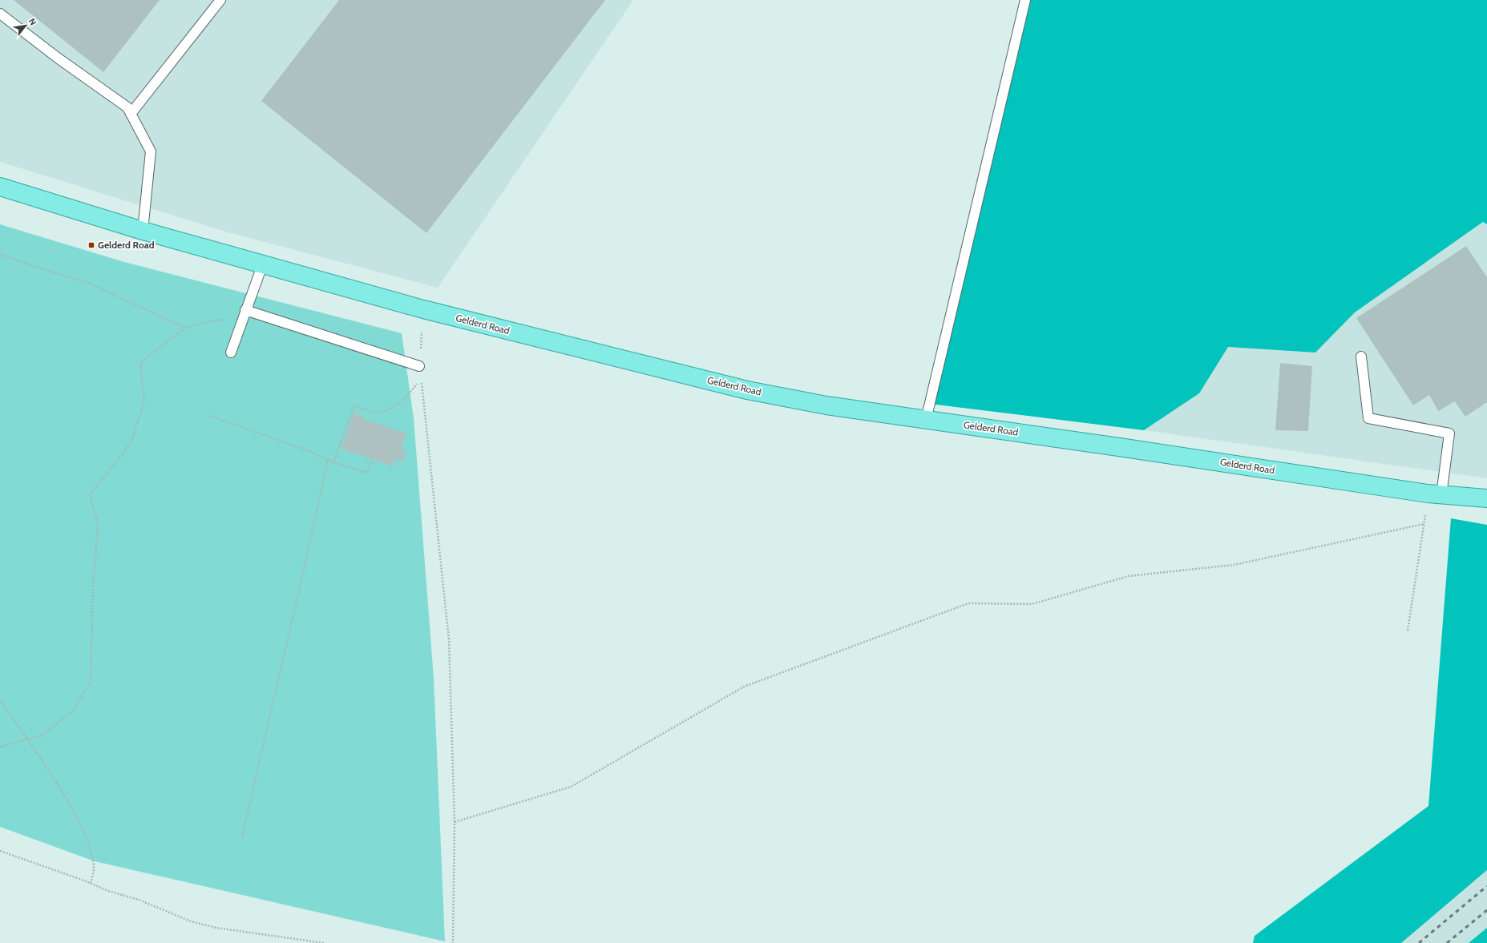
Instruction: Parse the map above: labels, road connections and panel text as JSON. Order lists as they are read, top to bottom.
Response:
{
  "streets": {
    "main road": ["Gelderd Road"]
  },
  "places": {
    "transit": ["Gelderd Road"]
  },
  "north": "top right"
}
